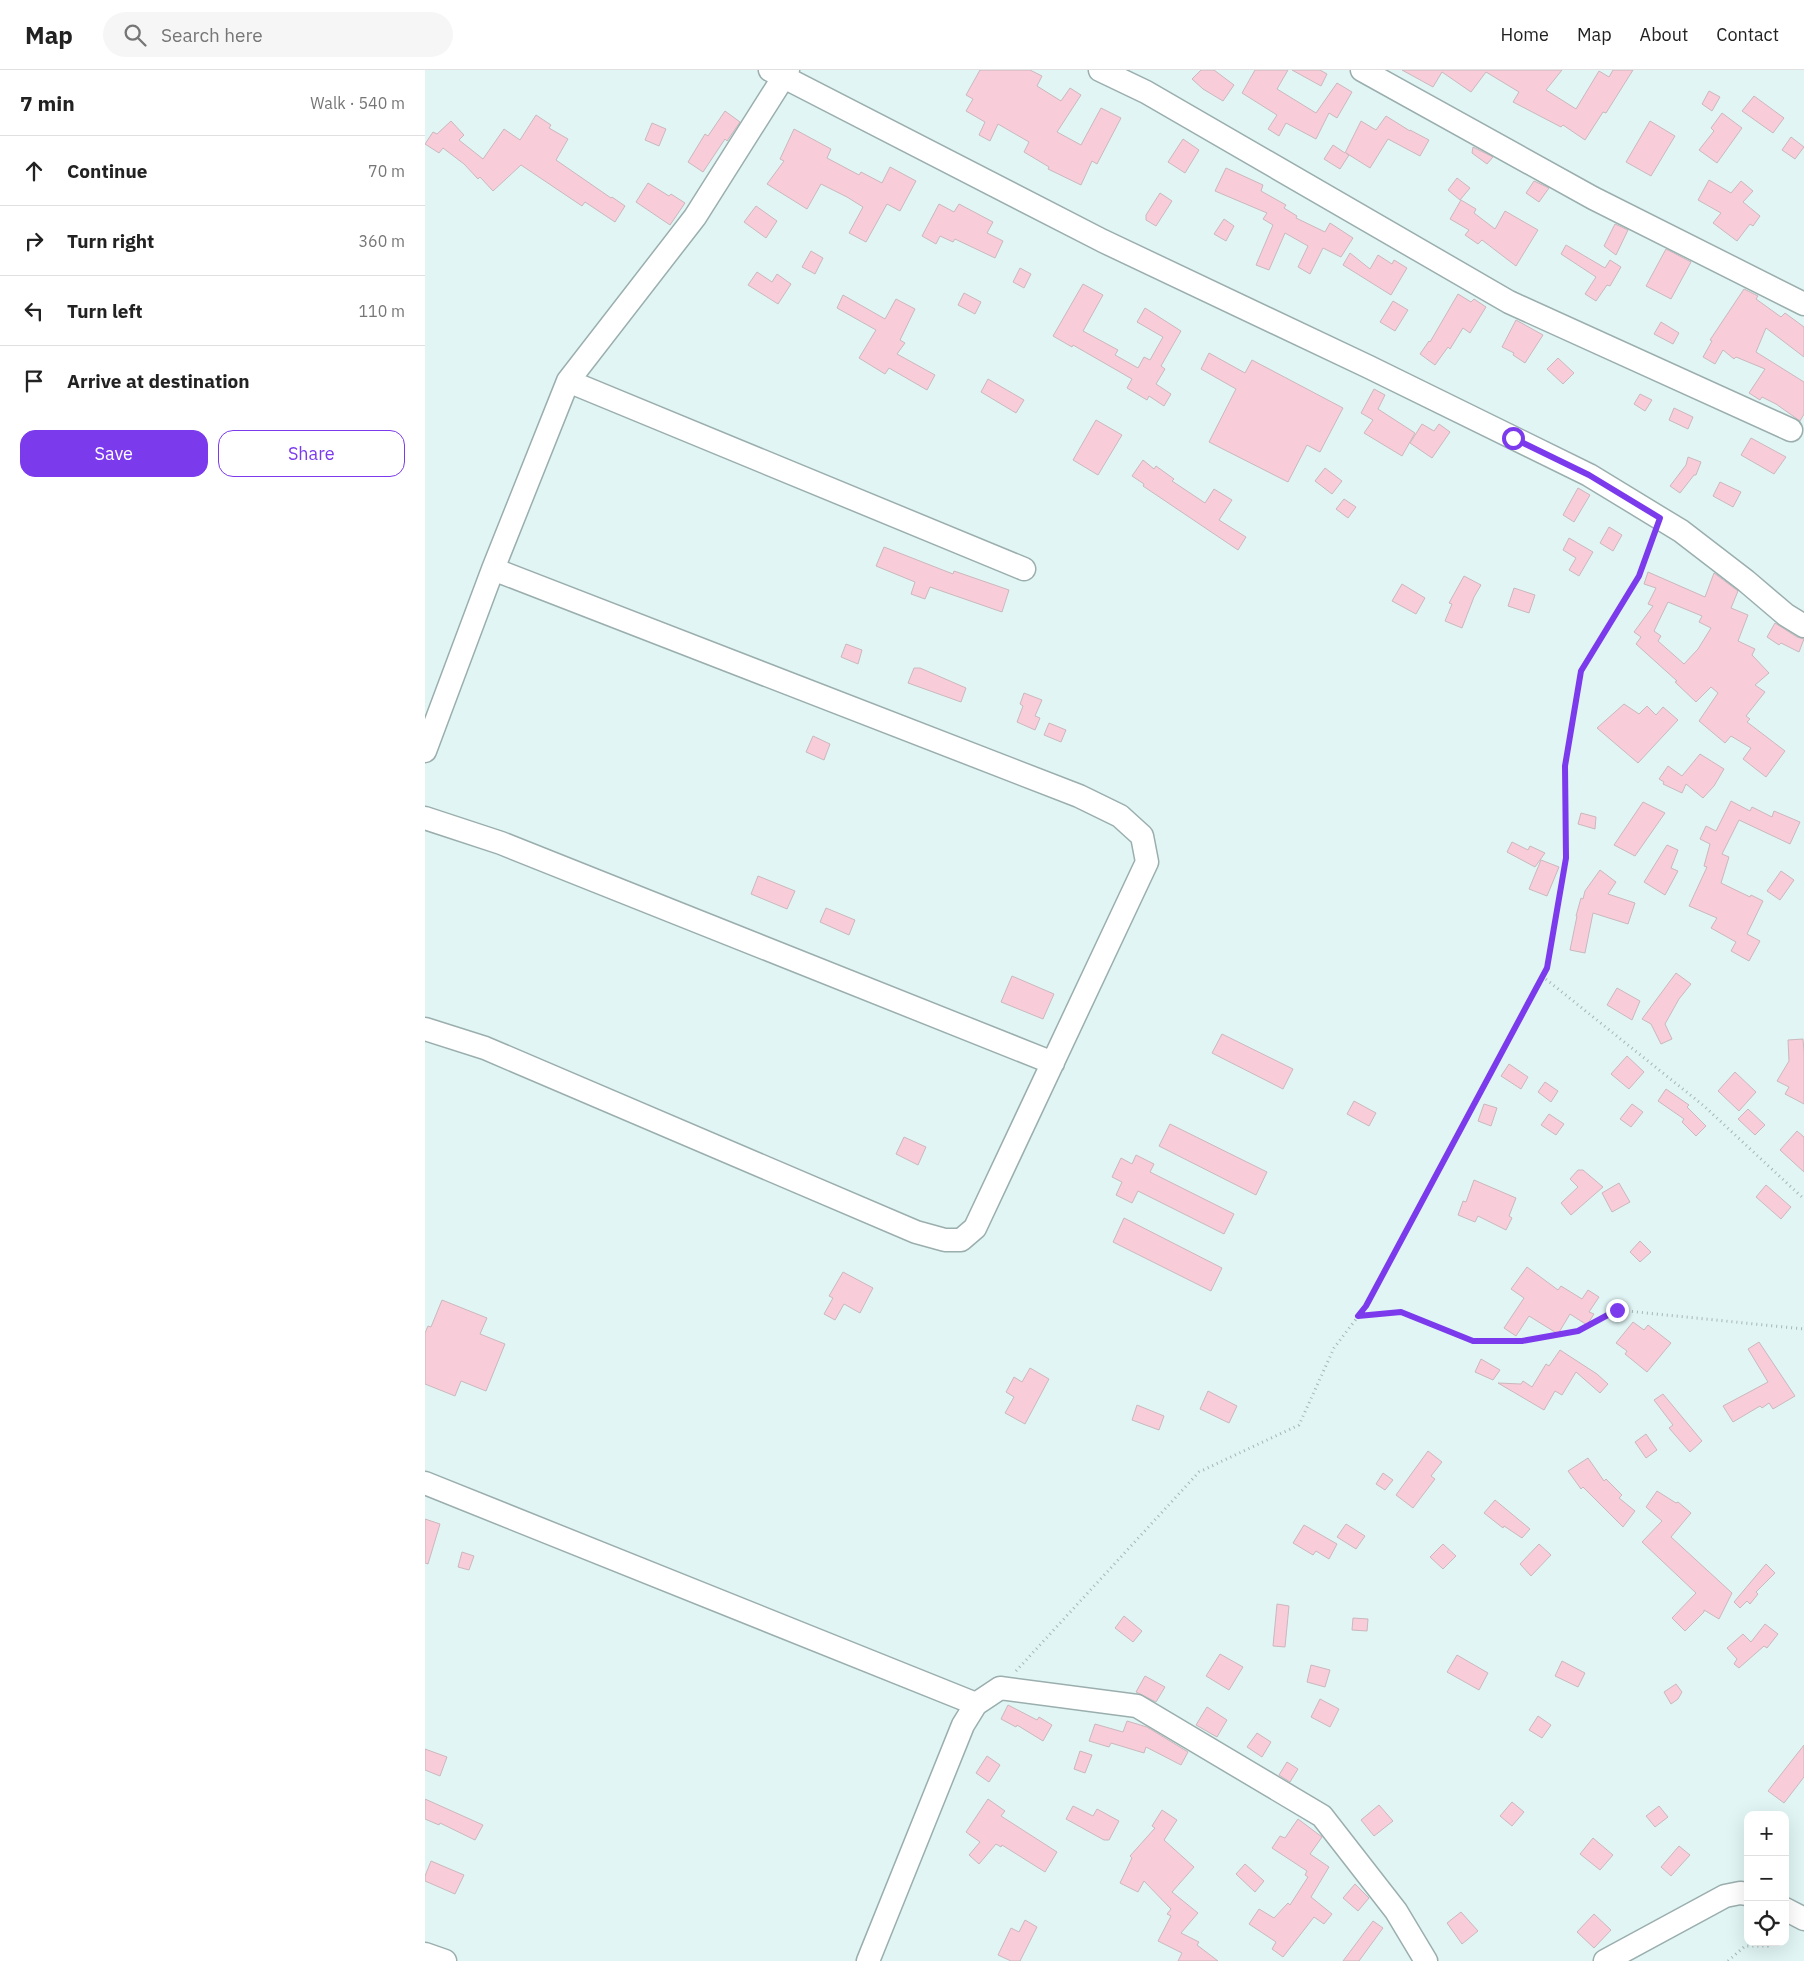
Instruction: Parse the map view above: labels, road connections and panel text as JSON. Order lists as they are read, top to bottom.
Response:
{
  "page": {
    "header": "Map",
    "search": "Search here",
    "nav": [
      "Home",
      "Map",
      "About",
      "Contact"
    ],
    "heading": ["7 min", "Walk · 540 m"],
    "list": [
      ["Continue", "70 m"],
      ["Turn right", "360 m"],
      ["Turn left", "110 m"],
      "Arrive at destination"
    ],
    "buttons": ["Save", "Share"],
    "map_buttons": ["+", "−"]
  }
}
